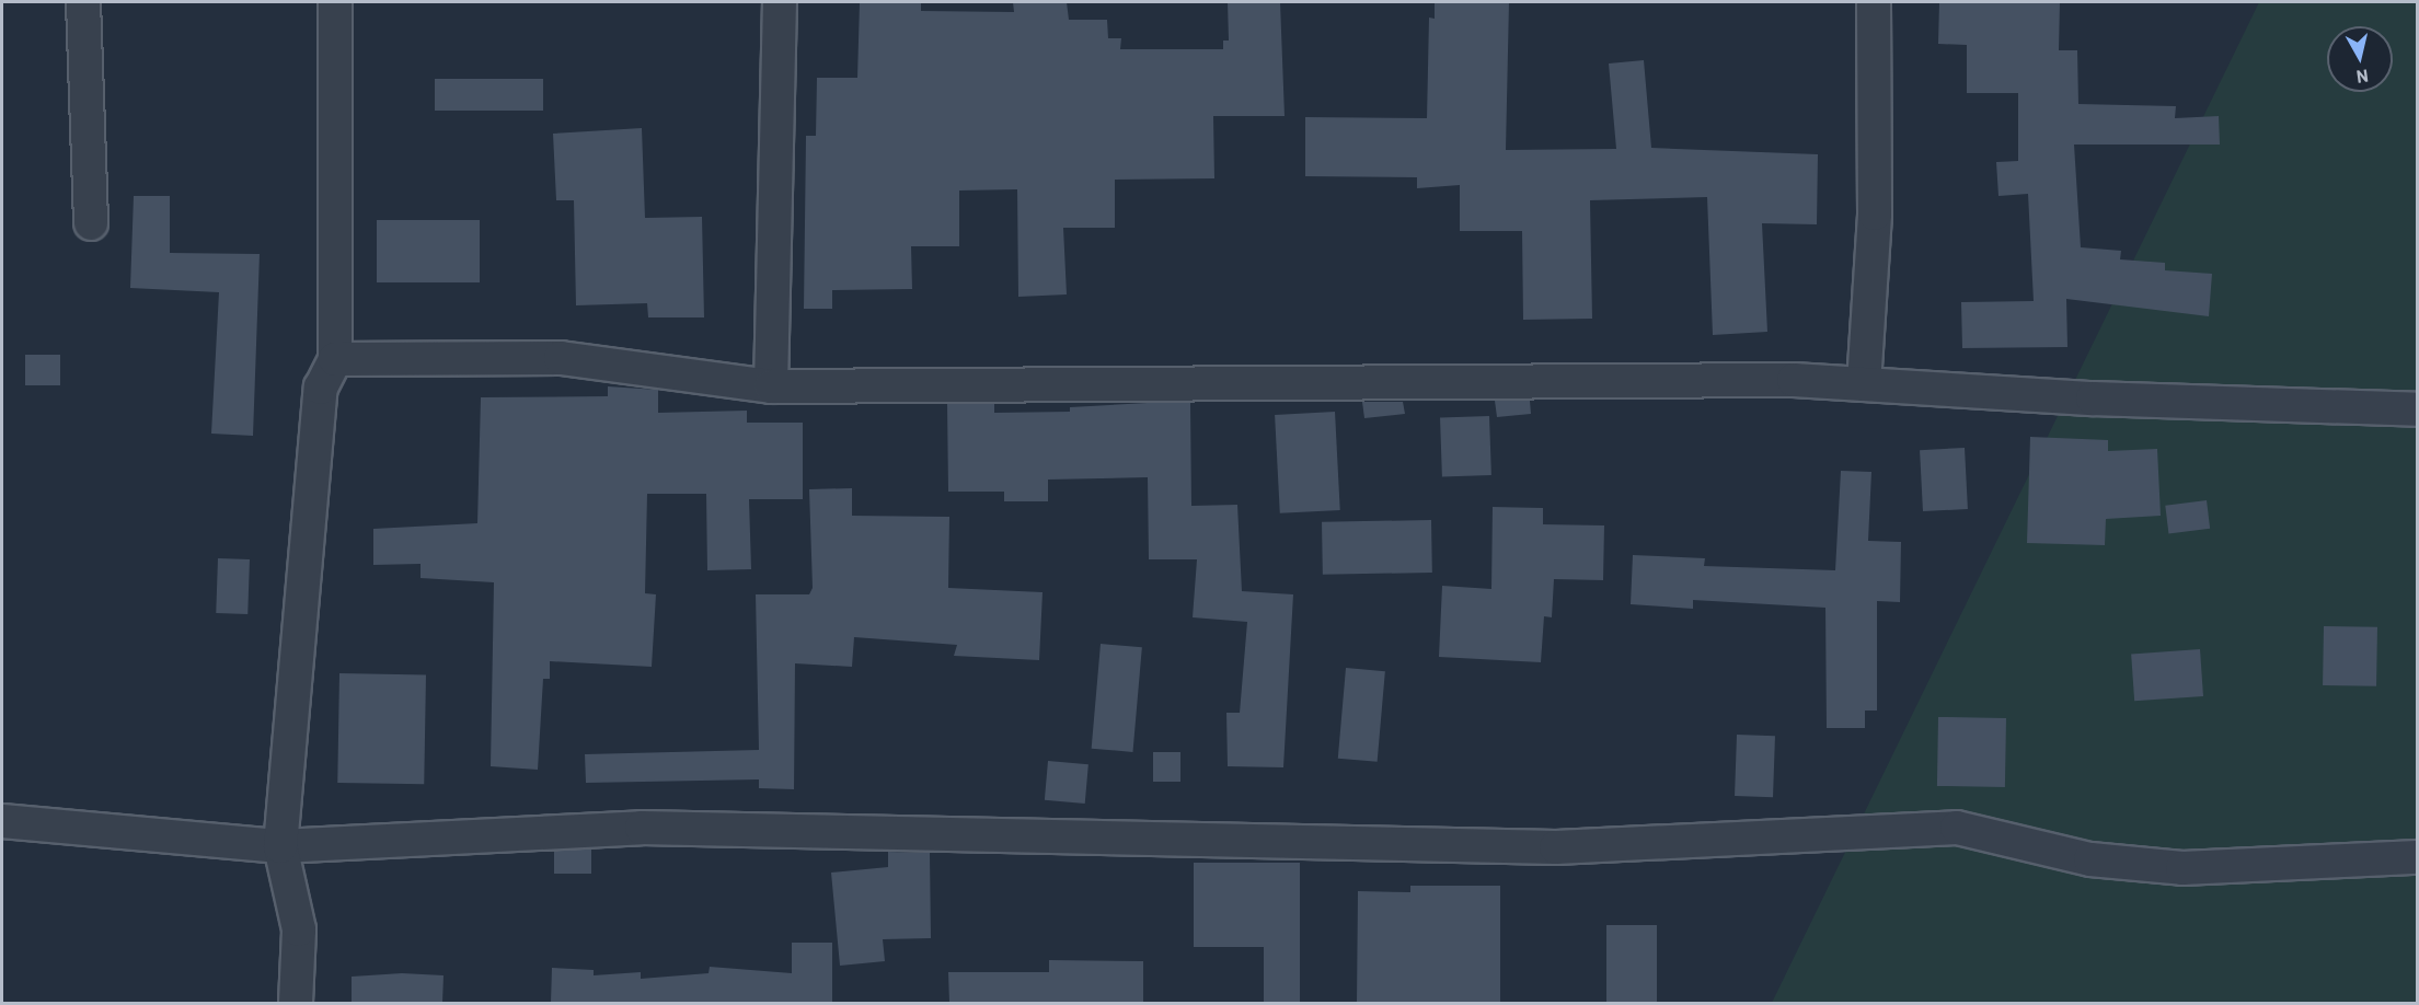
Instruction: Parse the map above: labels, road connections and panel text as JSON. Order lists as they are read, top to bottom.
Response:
{
  "north": "bottom"
}
